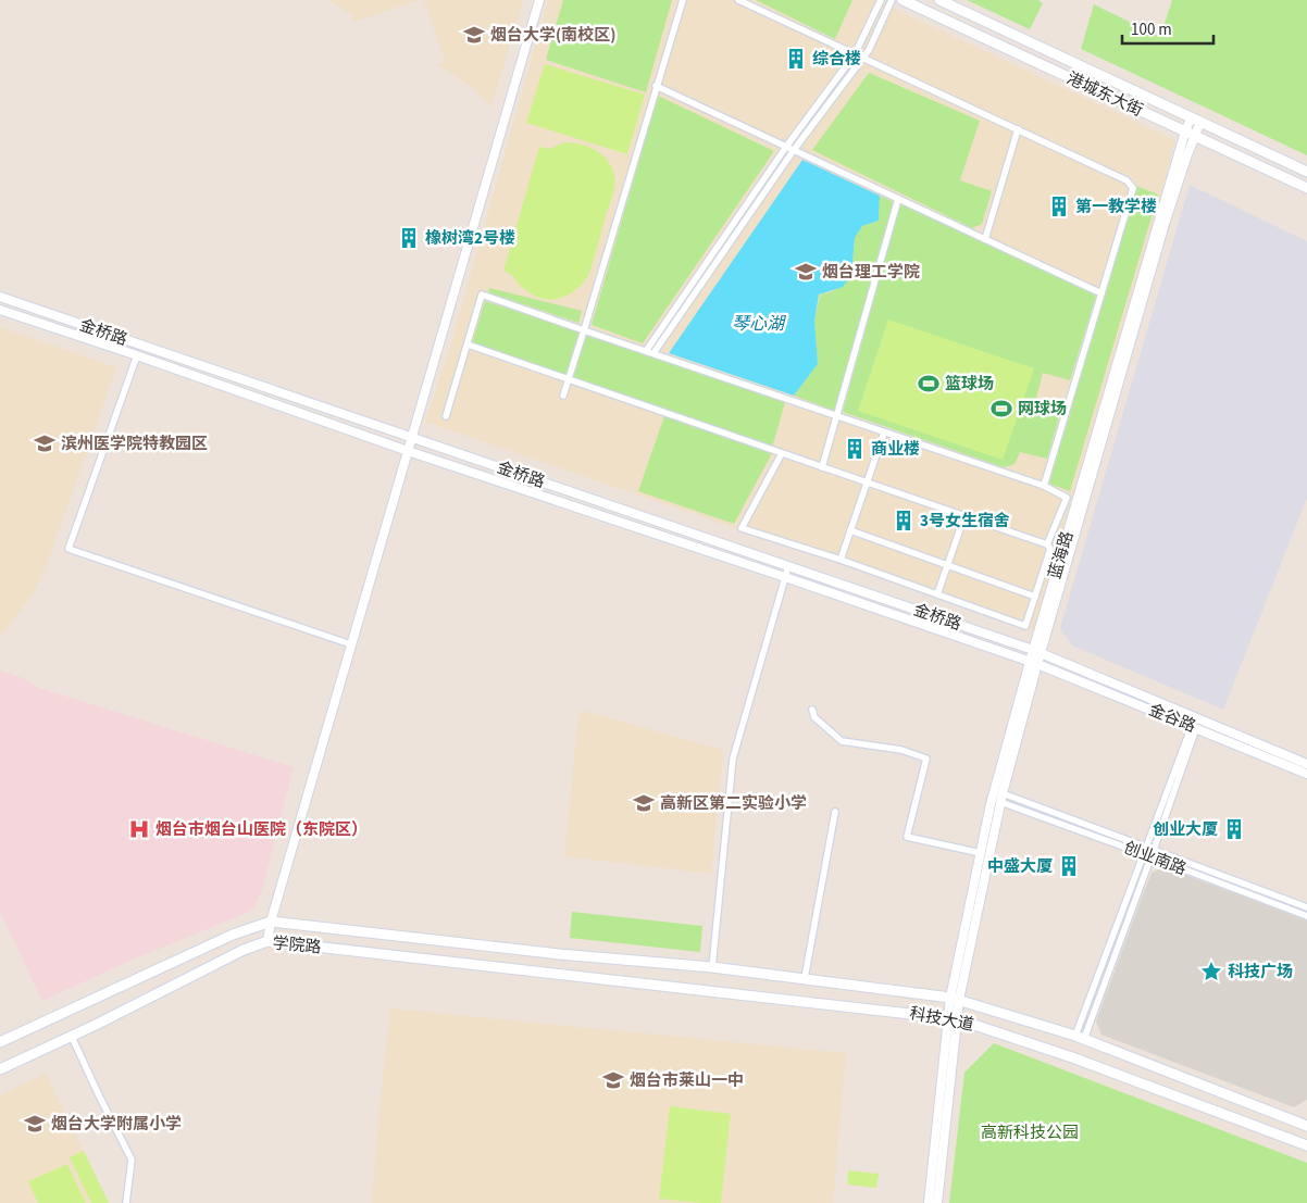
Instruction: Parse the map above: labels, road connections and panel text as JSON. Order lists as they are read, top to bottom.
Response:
{
  "streets": {
    "main road": ["港城东大街", "学院路", "科技大道"],
    "street": [
      "金桥路",
      "蓝海路",
      "金谷路",
      "创业南路"
    ]
  },
  "crossings": [
    ["港城东大街", "蓝海路"],
    ["金桥路", "蓝海路"],
    ["金桥路", "金谷路"],
    ["蓝海路", "金谷路"],
    ["蓝海路", "创业南路"],
    ["蓝海路", "科技大道"],
    ["学院路", "科技大道"]
  ],
  "water": ["琴心湖"],
  "parks": ["高新科技公园"],
  "places": {
    "school or university": [
      "烟台大学(南校区)",
      "烟台理工学院",
      "滨州医学院特教园区",
      "高新区第二实验小学",
      "烟台市莱山一中",
      "烟台大学附属小学"
    ],
    "building": [
      "综合楼",
      "第一教学楼",
      "橡树湾2号楼",
      "商业楼",
      "3号女生宿舍",
      "创业大厦",
      "中盛大厦"
    ],
    "sports": ["篮球场", "网球场"],
    "hospital": ["烟台市烟台山医院（东院区）"],
    "place": ["科技广场"]
  },
  "scale_bar": "100 m"
}
